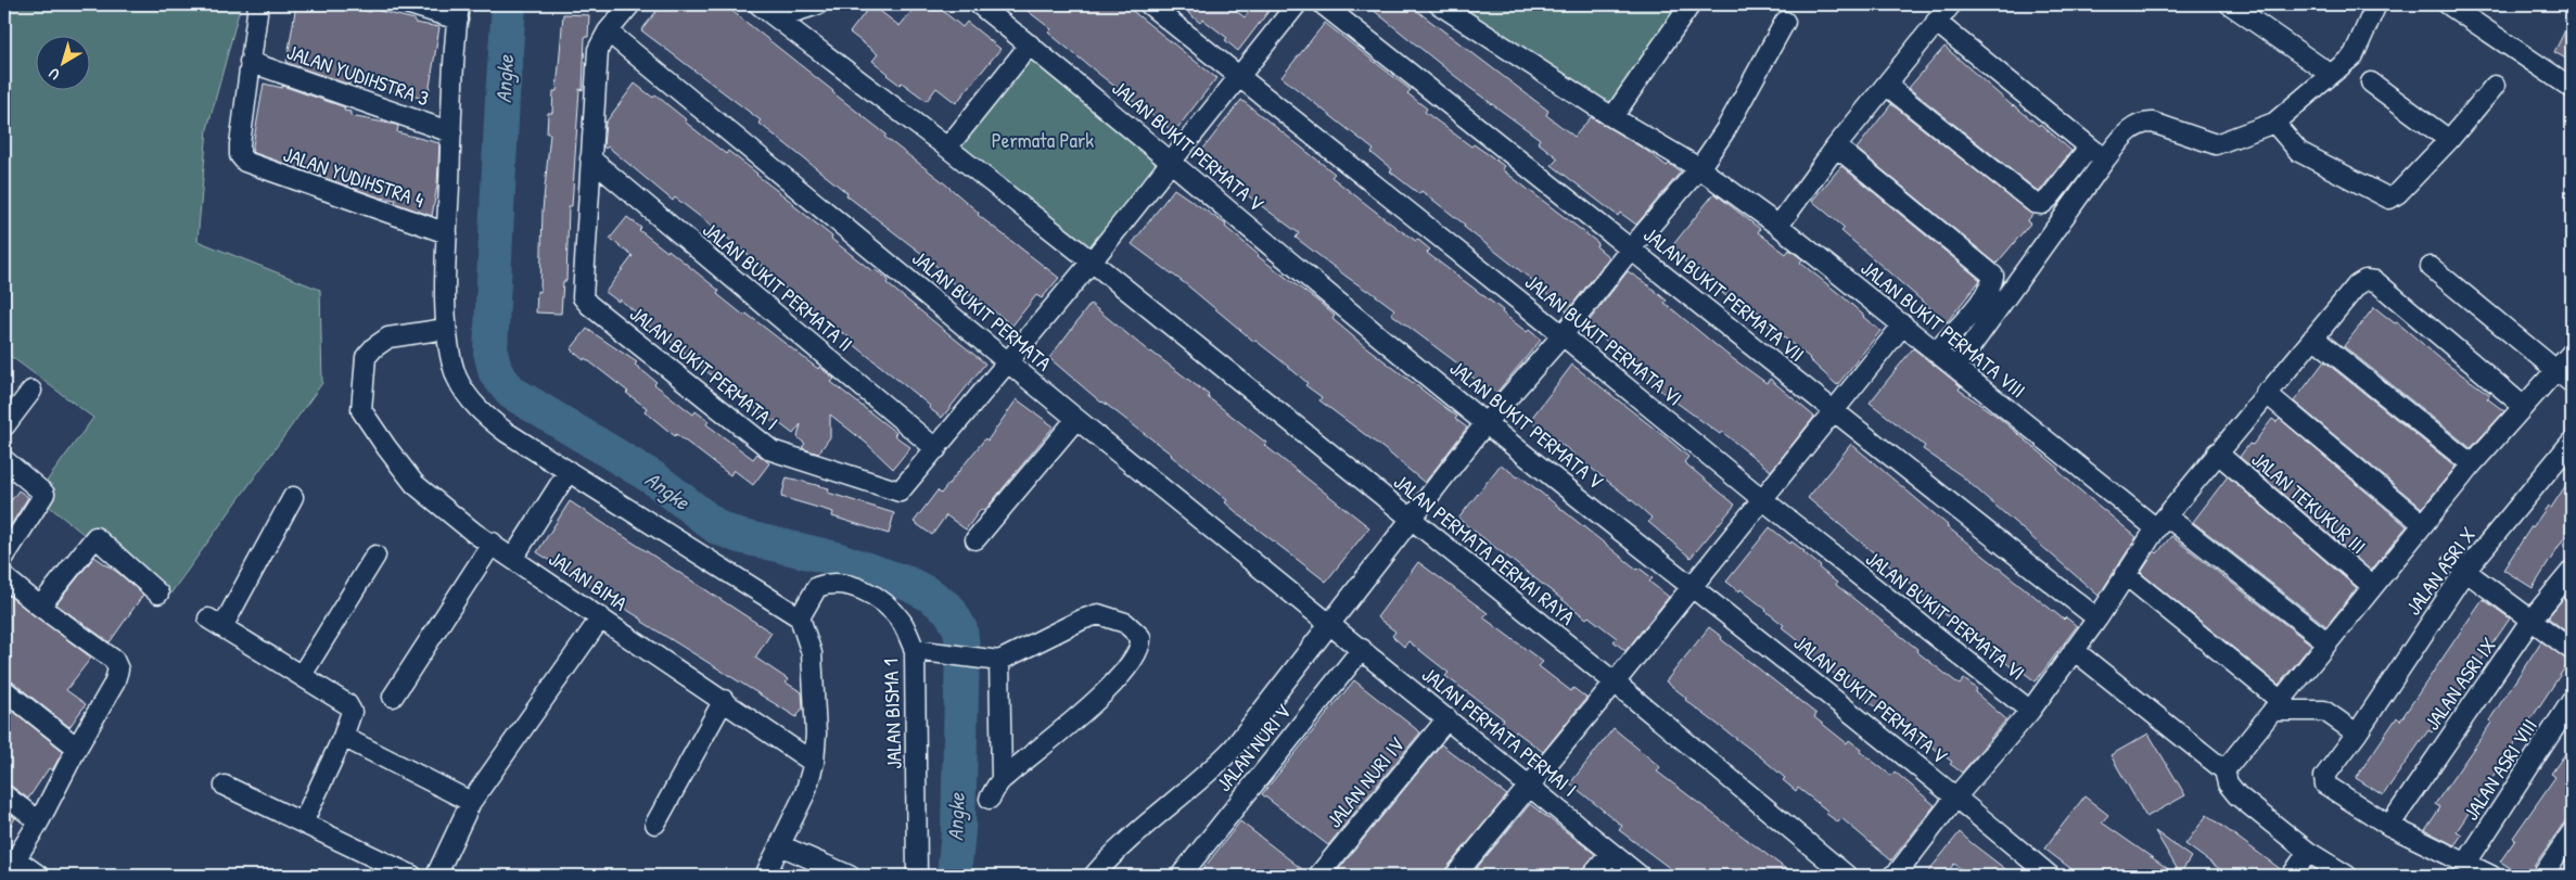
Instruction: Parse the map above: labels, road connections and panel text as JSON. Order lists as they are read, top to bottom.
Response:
{
  "streets": {
    "street": [
      "JALAN YUDIHSTRA 3",
      "JALAN BUKIT PERMATA V",
      "JALAN YUDIHSTRA 4",
      "JALAN BUKIT PERMATA II",
      "JALAN BUKIT PERMATA VII",
      "JALAN BUKIT PERMATA",
      "JALAN BUKIT PERMATA VIII",
      "JALAN BUKIT PERMATA VI",
      "JALAN BUKIT PERMATA I",
      "JALAN TEKUKUR III",
      "JALAN PERMATA PERMAI RAYA",
      "JALAN ASRI X",
      "JALAN BIMA",
      "JALAN ASRI IX",
      "JALAN BISMA 1",
      "JALAN PERMATA PERMAI I",
      "JALAN NURI V",
      "JALAN ASRI VIII",
      "JALAN NURI IV"
    ]
  },
  "crossings": [
    ["JALAN YUDIHSTRA 3", "JALAN YUDIHSTRA 4"],
    ["JALAN BUKIT PERMATA V", "JALAN BUKIT PERMATA I"],
    ["JALAN BUKIT PERMATA II", "JALAN BUKIT PERMATA I"],
    ["JALAN BUKIT PERMATA", "JALAN BUKIT PERMATA I"],
    ["JALAN BUKIT PERMATA", "JALAN PERMATA PERMAI I"],
    ["JALAN BUKIT PERMATA VI", "JALAN BUKIT PERMATA I"],
    ["JALAN BUKIT PERMATA I", "JALAN PERMATA PERMAI RAYA"],
    ["JALAN ASRI X", "JALAN ASRI IX"],
    ["JALAN PERMATA PERMAI I", "JALAN NURI V"],
    ["JALAN PERMATA PERMAI I", "JALAN NURI IV"]
  ],
  "water": ["Angke"],
  "parks": ["Permata Park"],
  "north": "bottom left"
}
